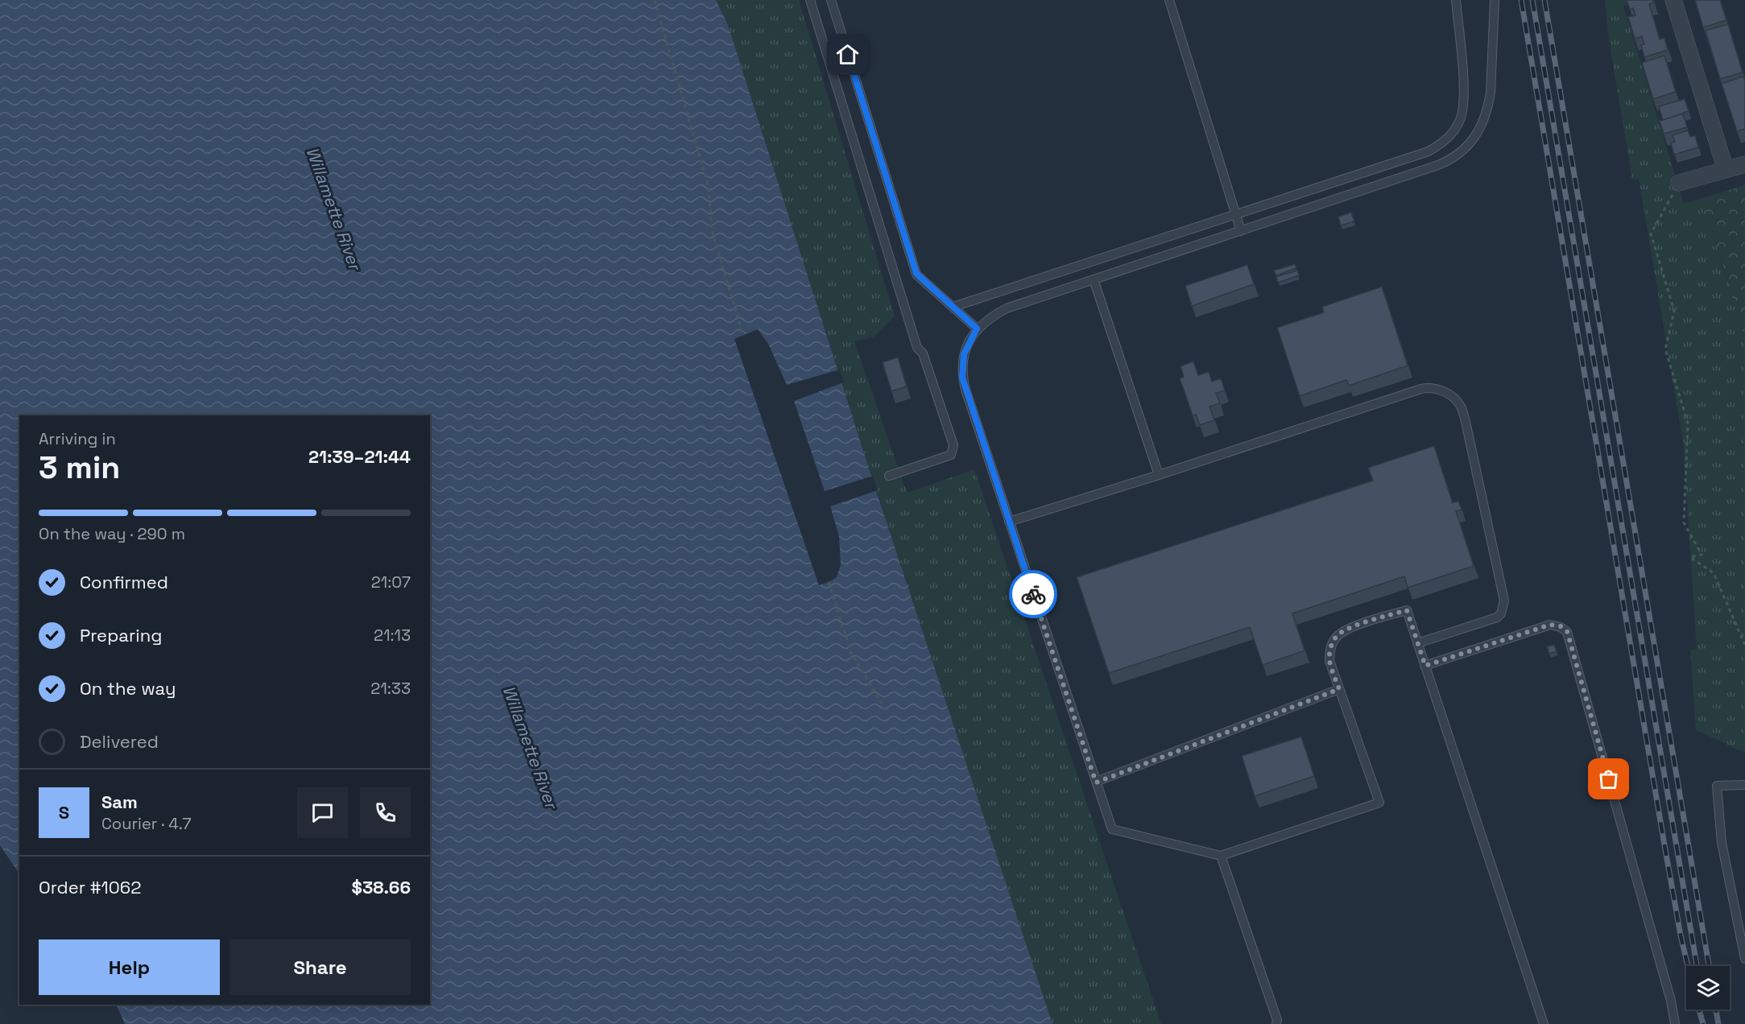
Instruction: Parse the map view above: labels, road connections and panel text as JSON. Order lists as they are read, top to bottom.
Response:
{
  "water": ["Willamette River"],
  "page": {
    "heading": ["3 min", "Arriving in", "21:39–21:44"],
    "panel": [
      "Sam",
      "Courier · 4.7",
      "Order #1062",
      "$38.66"
    ],
    "bar": "On the way · 290 m",
    "list": [
      ["Confirmed", "21:07"],
      ["Preparing", "21:13"],
      ["On the way", "21:33"],
      "Delivered"
    ],
    "round": "S",
    "buttons": ["Help", "Share"]
  }
}
